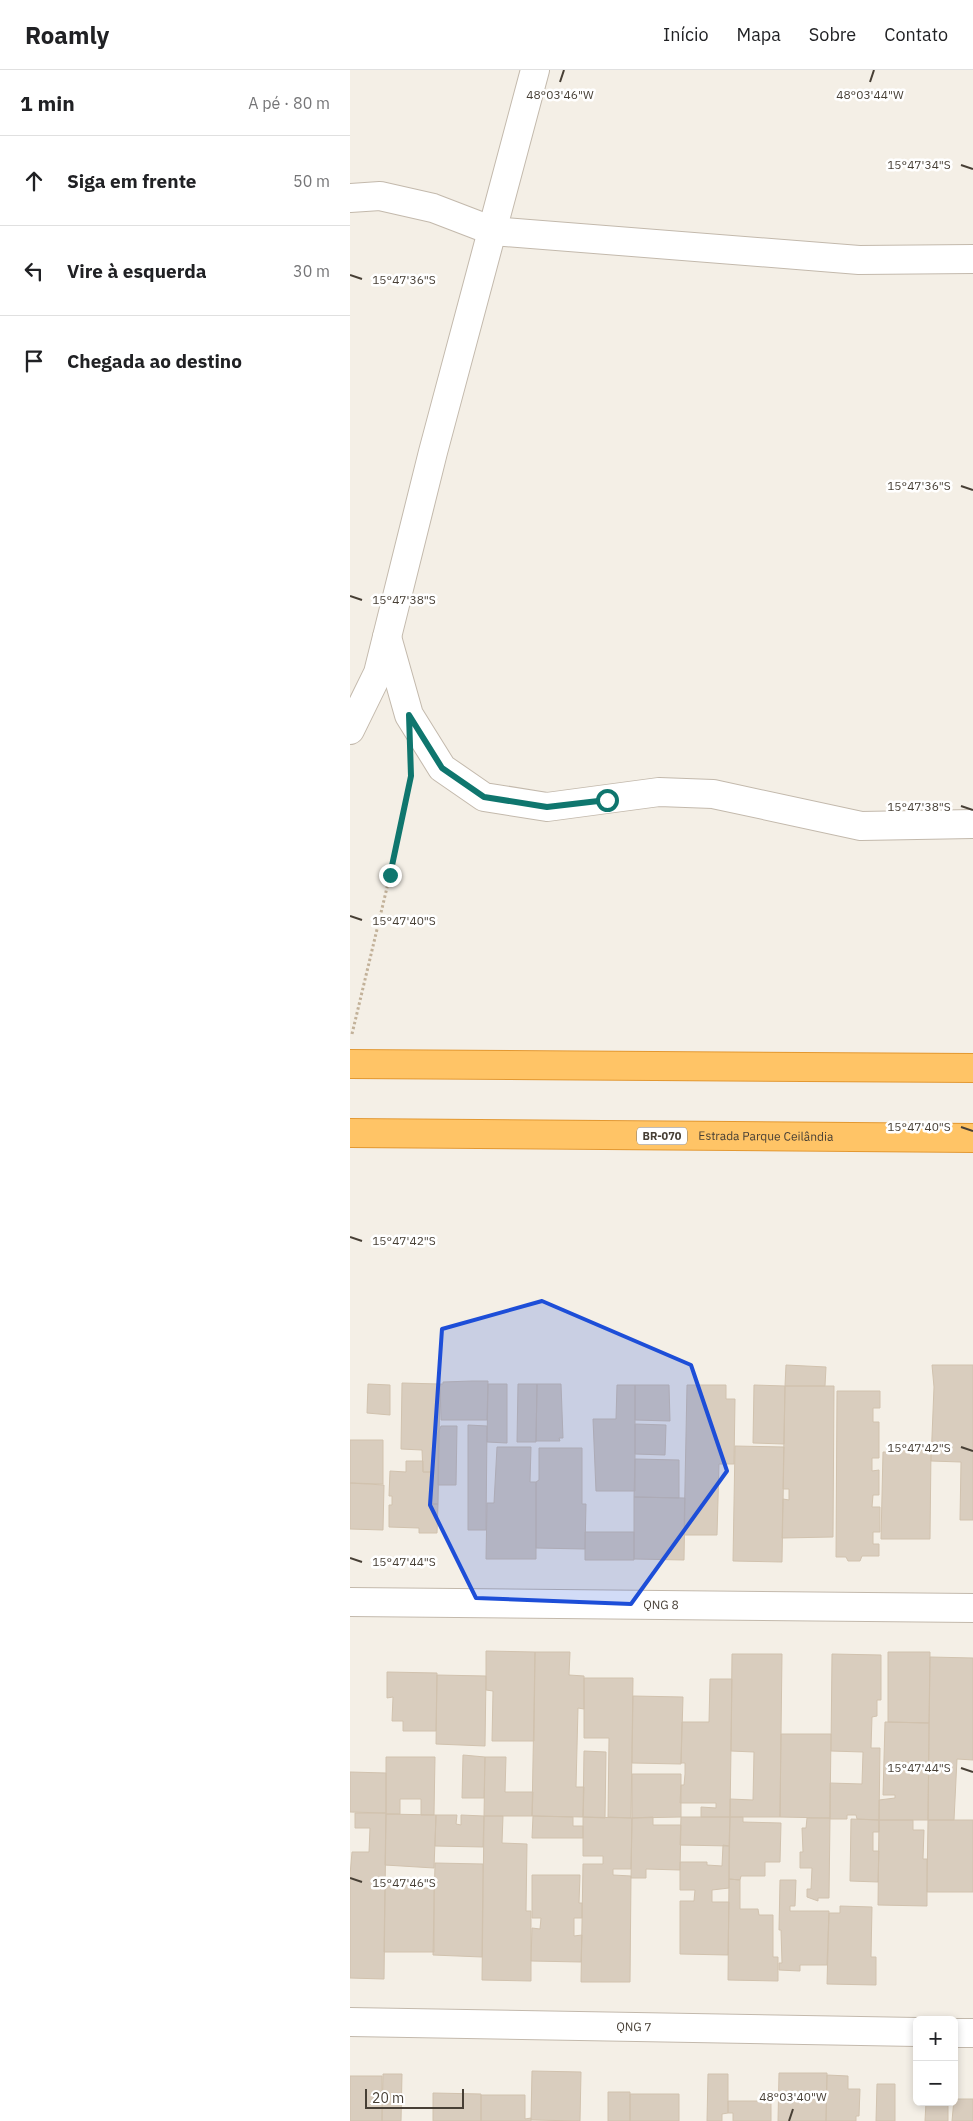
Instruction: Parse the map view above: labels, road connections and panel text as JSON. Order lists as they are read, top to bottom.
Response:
{
  "streets": {
    "highway": ["BR-070", "Estrada Parque Ceilândia"],
    "street": ["QNG 8", "QNG 7"]
  },
  "scale_bar": "20 m",
  "page": {
    "header": "Roamly",
    "nav": [
      "Início",
      "Mapa",
      "Sobre",
      "Contato"
    ],
    "heading": ["1 min", "A pé · 80 m"],
    "list": [
      ["Siga em frente", "50 m"],
      ["Vire à esquerda", "30 m"],
      "Chegada ao destino"
    ],
    "map_buttons": ["+", "−"],
    "scale": "20 m"
  },
  "coordinates": [
    "48°03'46\"W",
    "48°03'44\"W",
    "15°47'34\"S",
    "15°47'36\"S",
    "15°47'38\"S",
    "15°47'40\"S",
    "15°47'42\"S",
    "15°47'44\"S",
    "15°47'46\"S",
    "48°03'40\"W"
  ]
}
